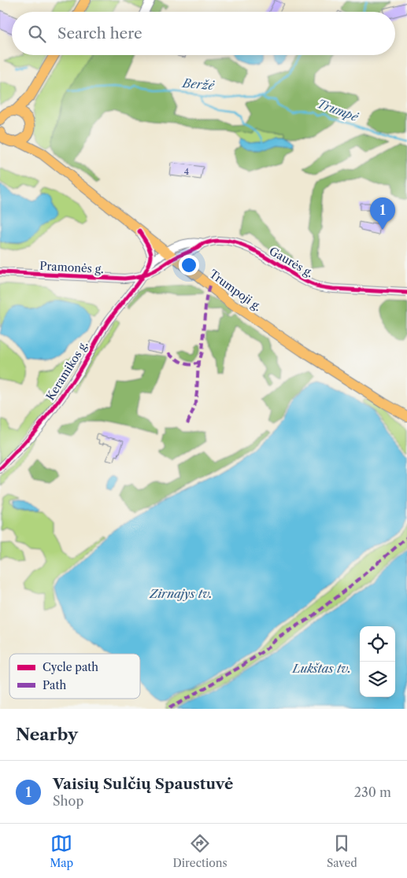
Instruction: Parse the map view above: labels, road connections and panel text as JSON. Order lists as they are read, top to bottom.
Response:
{
  "streets": {
    "main road": ["Trumpoji g."],
    "street": ["Gaurės g.", "Pramonės g.", "Keramikos g."]
  },
  "crossings": [
    ["Gaurės g.", "Pramonės g."],
    ["Gaurės g.", "Trumpoji g."],
    ["Pramonės g.", "Trumpoji g."],
    ["Pramonės g.", "Keramikos g."]
  ],
  "water": [
    "Beržė",
    "Trumpė",
    "Zirnajys tv.",
    "Lukštas tv."
  ],
  "house_numbers": ["4"],
  "legend": ["Cycle path", "Path"],
  "page": {
    "search": "Search here",
    "pins": "1",
    "heading": "Nearby",
    "list": [
      {
        "mark": "1",
        "name": "Vaisių Sulčių Spaustuvė",
        "note": "Shop",
        "value": "230 m"
      }
    ],
    "nav": ["Map", "Directions", "Saved"]
  }
}
